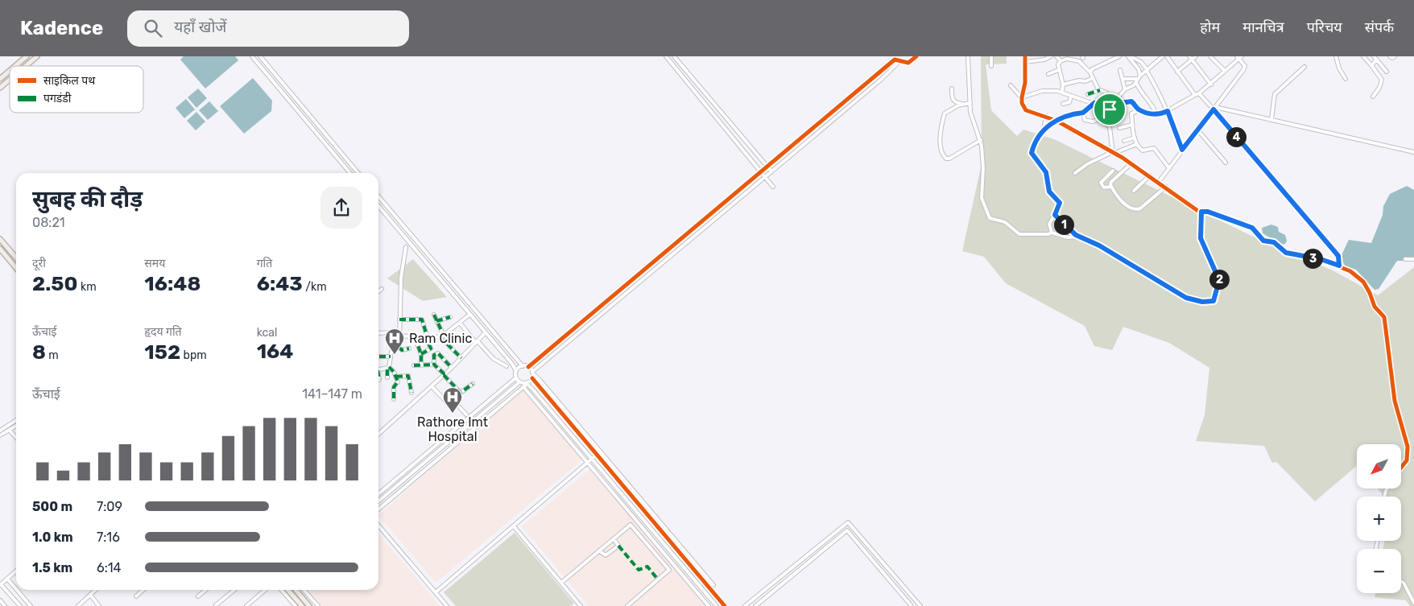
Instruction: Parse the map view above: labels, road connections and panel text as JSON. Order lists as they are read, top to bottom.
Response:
{
  "places": {
    "hospital": ["Ram Clinic", "Rathore Imt Hospital"]
  },
  "legend": ["साइकिल पथ", "पगडंडी"],
  "north": "bottom left",
  "page": {
    "header": "Kadence",
    "search": "यहाँ खोजें",
    "nav": [
      "होम",
      "मानचित्र",
      "परिचय",
      "संपर्क"
    ],
    "pins": [
      "4",
      "1",
      "3",
      "2"
    ],
    "heading": ["सुबह की दौड़", "08:21"],
    "stats": [
      ["दूरी", "2.50 km"],
      ["समय", "16:48"],
      ["गति", "6:43 /km"],
      ["ऊँचाई", "8 m"],
      ["हृदय गति", "152 bpm"],
      ["kcal", "164"]
    ],
    "chart": ["ऊँचाई", "141–147 m"],
    "map_buttons": ["+", "−"],
    "list": [
      {
        "name": "500 m",
        "note": "7:09"
      },
      {
        "name": "1.0 km",
        "note": "7:16"
      },
      {
        "name": "1.5 km",
        "note": "6:14"
      }
    ]
  }
}
